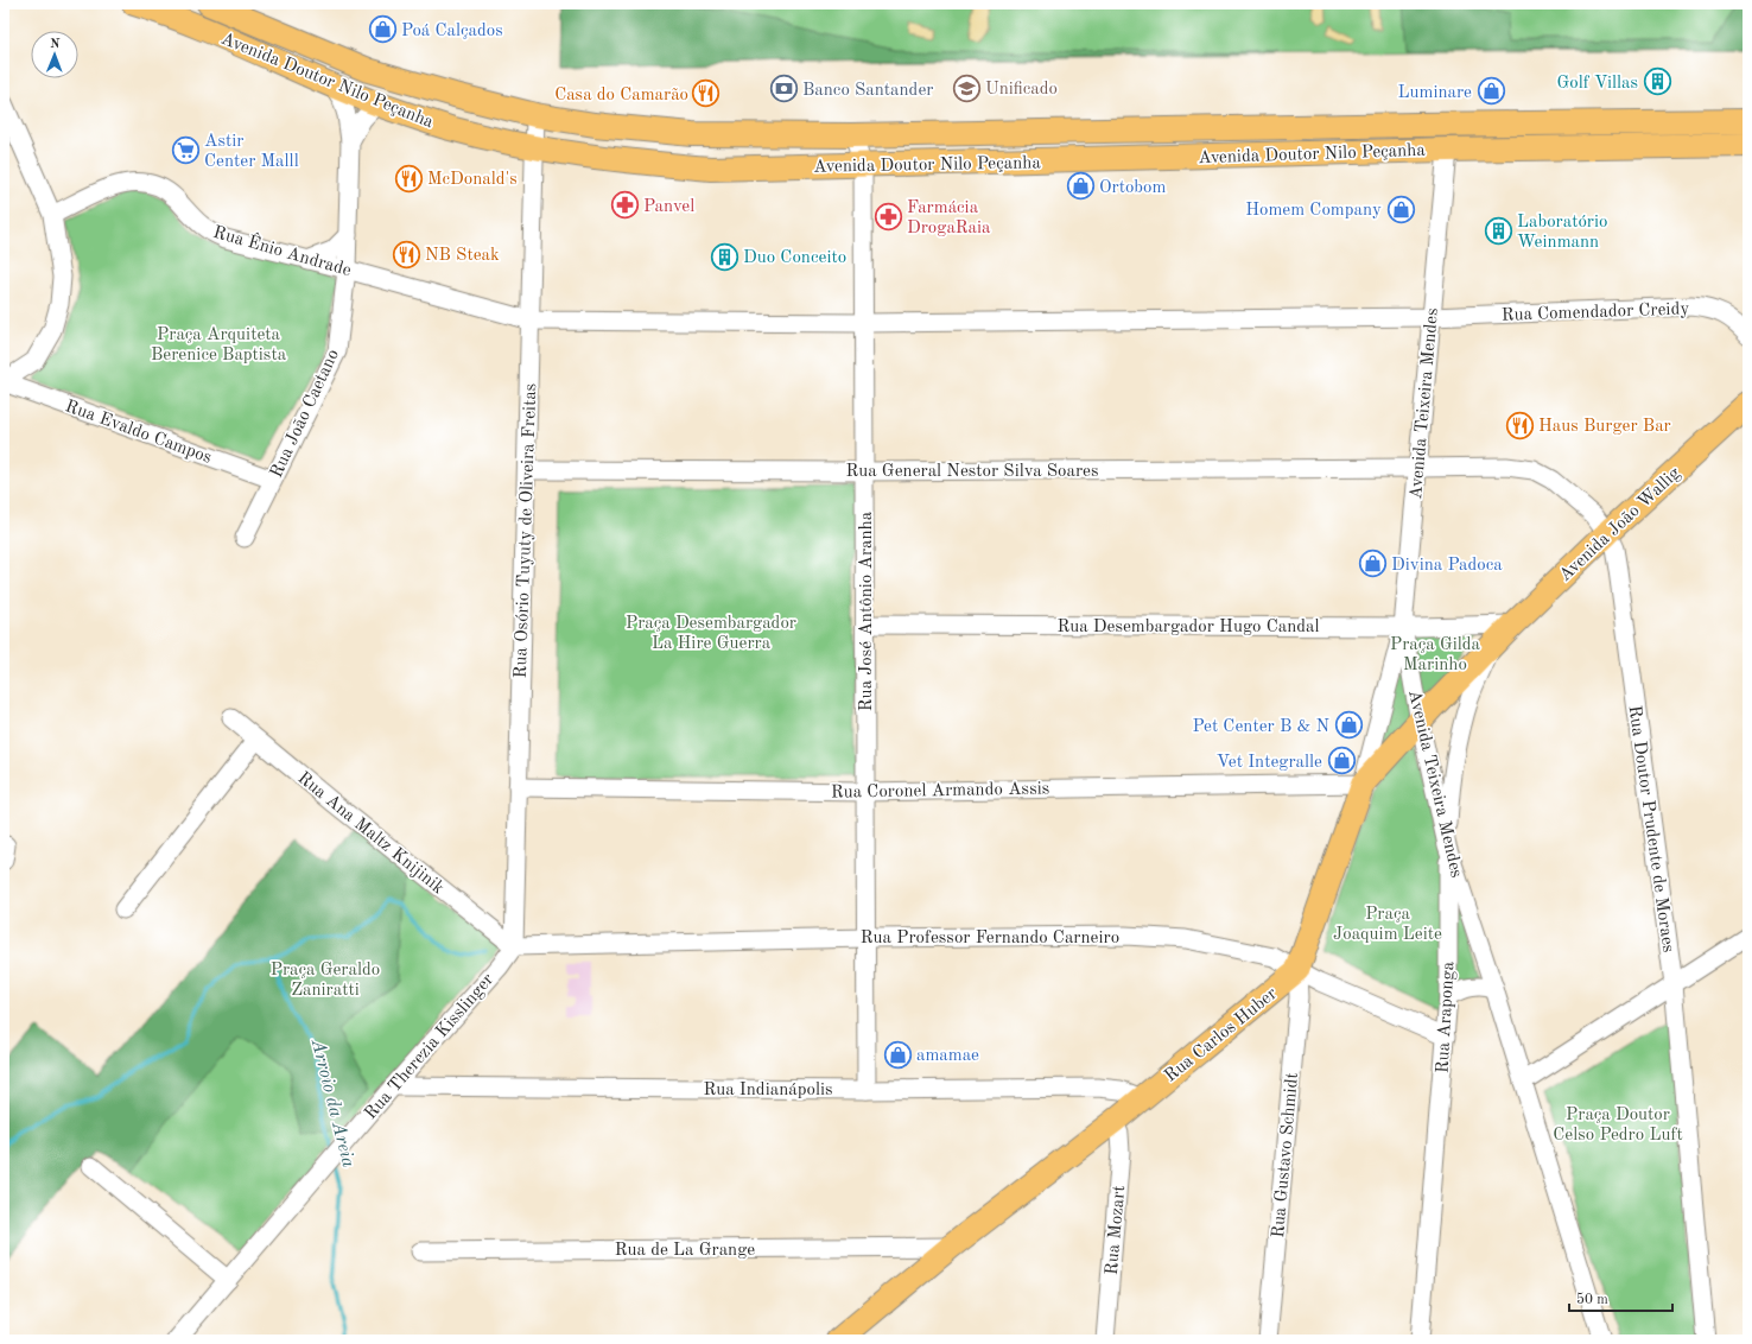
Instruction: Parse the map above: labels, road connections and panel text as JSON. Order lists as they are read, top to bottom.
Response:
{
  "streets": {
    "main road": ["Avenida Doutor Nilo Peçanha", "Avenida João Wallig", "Rua Carlos Huber"],
    "street": [
      "Rua Ênio Andrade",
      "Rua Comendador Creidy",
      "Avenida Teixeira Mendes",
      "Rua João Caetano",
      "Rua Evaldo Campos",
      "Rua General Nestor Silva Soares",
      "Rua Osório Tuyuty de Oliveira Freitas",
      "Rua José Antônio Aranha",
      "Rua Desembargador Hugo Candal",
      "Rua Coronel Armando Assis",
      "Rua Doutor Prudente de Moraes",
      "Rua Ana Maltz Knijinik",
      "Rua Professor Fernando Carneiro",
      "Rua Araponga",
      "Rua Therezia Kisslinger",
      "Rua Indianápolis",
      "Rua Gustavo Schmidt",
      "Rua Mozart",
      "Rua de La Grange"
    ]
  },
  "crossings": [
    ["Avenida Doutor Nilo Peçanha", "Avenida Teixeira Mendes"],
    ["Avenida Doutor Nilo Peçanha", "Rua João Caetano"],
    ["Avenida Doutor Nilo Peçanha", "Rua Osório Tuyuty de Oliveira Freitas"],
    ["Avenida Doutor Nilo Peçanha", "Rua José Antônio Aranha"],
    ["Rua Ênio Andrade", "Rua Comendador Creidy"],
    ["Rua Ênio Andrade", "Rua João Caetano"],
    ["Rua Ênio Andrade", "Rua Osório Tuyuty de Oliveira Freitas"],
    ["Rua Ênio Andrade", "Rua José Antônio Aranha"],
    ["Rua Comendador Creidy", "Avenida Teixeira Mendes"],
    ["Rua Comendador Creidy", "Rua José Antônio Aranha"],
    ["Avenida Teixeira Mendes", "Rua General Nestor Silva Soares"],
    ["Avenida Teixeira Mendes", "Rua Desembargador Hugo Candal"],
    ["Avenida Teixeira Mendes", "Rua Doutor Prudente de Moraes"],
    ["Avenida Teixeira Mendes", "Rua Araponga"],
    ["Rua João Caetano", "Rua Evaldo Campos"],
    ["Rua General Nestor Silva Soares", "Rua Osório Tuyuty de Oliveira Freitas"],
    ["Rua General Nestor Silva Soares", "Rua José Antônio Aranha"],
    ["Rua General Nestor Silva Soares", "Rua Doutor Prudente de Moraes"],
    ["Avenida João Wallig", "Rua Desembargador Hugo Candal"],
    ["Avenida João Wallig", "Rua Doutor Prudente de Moraes"],
    ["Avenida João Wallig", "Rua Araponga"],
    ["Rua Osório Tuyuty de Oliveira Freitas", "Rua Coronel Armando Assis"],
    ["Rua Osório Tuyuty de Oliveira Freitas", "Rua Ana Maltz Knijinik"],
    ["Rua Osório Tuyuty de Oliveira Freitas", "Rua Professor Fernando Carneiro"],
    ["Rua Osório Tuyuty de Oliveira Freitas", "Rua Therezia Kisslinger"],
    ["Rua José Antônio Aranha", "Rua Desembargador Hugo Candal"],
    ["Rua José Antônio Aranha", "Rua Coronel Armando Assis"],
    ["Rua José Antônio Aranha", "Rua Professor Fernando Carneiro"],
    ["Rua José Antônio Aranha", "Rua Indianápolis"],
    ["Rua Ana Maltz Knijinik", "Rua Professor Fernando Carneiro"],
    ["Rua Ana Maltz Knijinik", "Rua Therezia Kisslinger"],
    ["Rua Professor Fernando Carneiro", "Rua Araponga"],
    ["Rua Professor Fernando Carneiro", "Rua Carlos Huber"],
    ["Rua Professor Fernando Carneiro", "Rua Therezia Kisslinger"],
    ["Rua Professor Fernando Carneiro", "Rua Gustavo Schmidt"],
    ["Rua Carlos Huber", "Rua Indianápolis"],
    ["Rua Carlos Huber", "Rua Gustavo Schmidt"],
    ["Rua Carlos Huber", "Rua Mozart"],
    ["Rua Carlos Huber", "Rua de La Grange"],
    ["Rua Therezia Kisslinger", "Rua Indianápolis"]
  ],
  "water": ["Arroio da Areia"],
  "parks": [
    "Praça Arquiteta Berenice Baptista",
    "Praça Desembargador La Hire Guerra",
    "Praça Gilda Marinho",
    "Praça Joaquim Leite",
    "Praça Geraldo Zaniratti",
    "Praça Doutor Celso Pedro Luft"
  ],
  "places": {
    "shop": [
      "Poá Calçados",
      "Luminare",
      "Ortobom",
      "Homem Company",
      "Divina Padoca",
      "Pet Center B & N",
      "Vet Integralle",
      "amamae"
    ],
    "building": ["Golf Villas", "Laboratório Weinmann", "Duo Conceito"],
    "school or university": ["Unificado"],
    "bank": ["Banco Santander"],
    "restaurant": [
      "Casa do Camarão",
      "McDonald's",
      "NB Steak",
      "Haus Burger Bar"
    ],
    "supermarket": ["Astir Center Malll"],
    "pharmacy": ["Panvel", "Farmácia DrogaRaia"]
  },
  "scale_bar": "50 m",
  "north": "top"
}
